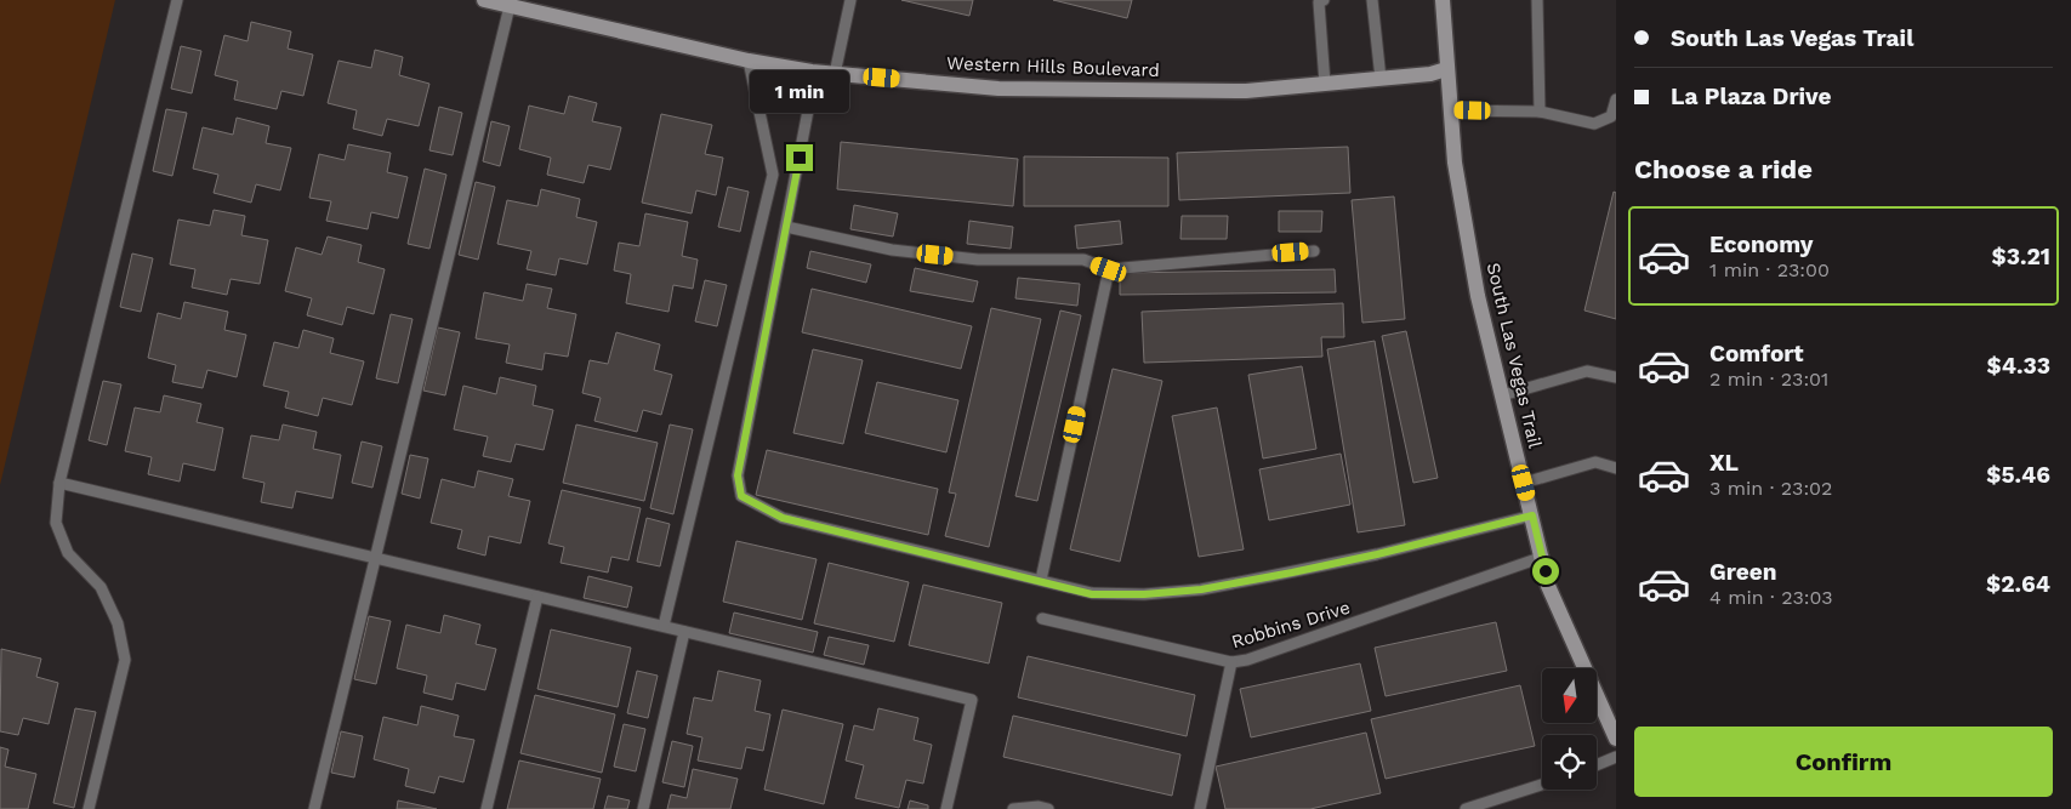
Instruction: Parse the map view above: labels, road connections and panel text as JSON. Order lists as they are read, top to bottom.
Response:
{
  "streets": {
    "street": ["Western Hills Boulevard", "South Las Vegas Trail"],
    "lane": ["Robbins Drive"]
  },
  "crossings": [
    ["Western Hills Boulevard", "South Las Vegas Trail"],
    ["South Las Vegas Trail", "Robbins Drive"]
  ],
  "north": "bottom",
  "page": {
    "banner": ["South Las Vegas Trail", "La Plaza Drive"],
    "bubble": "1 min",
    "heading": "Choose a ride",
    "list": [
      {
        "name": "Economy",
        "note": "1 min · 23:00",
        "value": "$3.21"
      },
      {
        "name": "Comfort",
        "note": "2 min · 23:01",
        "value": "$4.33"
      },
      {
        "name": "XL",
        "note": "3 min · 23:02",
        "value": "$5.46"
      },
      {
        "name": "Green",
        "note": "4 min · 23:03",
        "value": "$2.64"
      }
    ],
    "buttons": "Confirm"
  }
}
